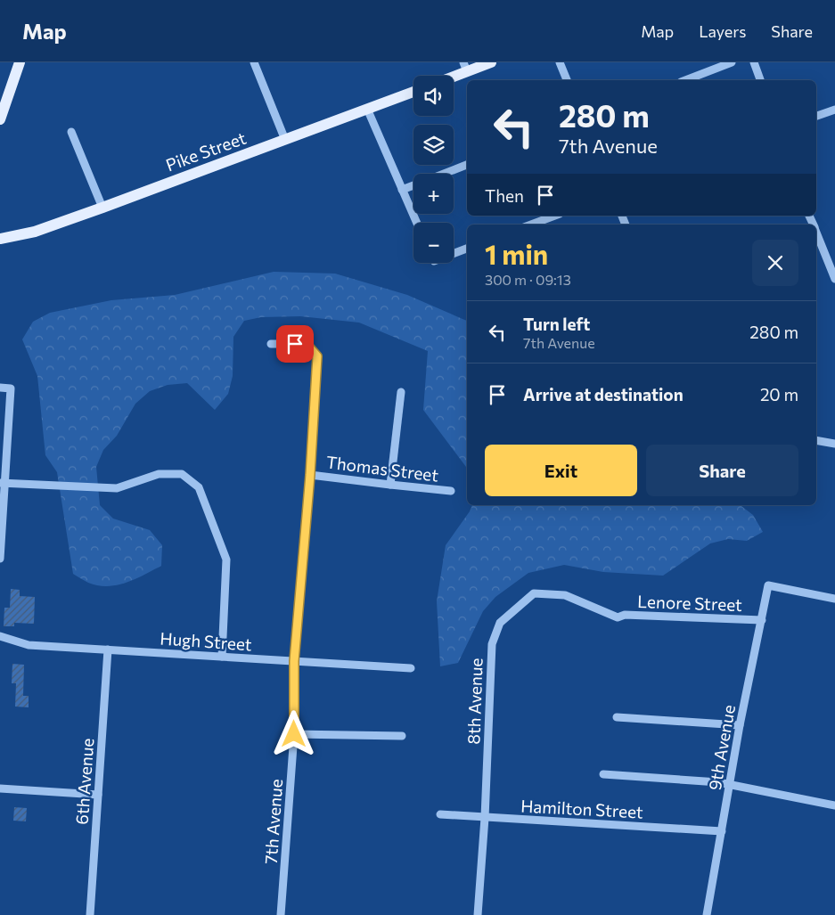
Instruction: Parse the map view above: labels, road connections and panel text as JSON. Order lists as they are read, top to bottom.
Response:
{
  "streets": {
    "main road": ["Pike Street"],
    "street": [
      "Thomas Street",
      "Lenore Street",
      "Hugh Street",
      "8th Avenue",
      "9th Avenue",
      "6th Avenue",
      "Hamilton Street",
      "7th Avenue"
    ]
  },
  "crossings": [
    ["Thomas Street", "7th Avenue"],
    ["Lenore Street", "8th Avenue"],
    ["Lenore Street", "9th Avenue"],
    ["Hugh Street", "6th Avenue"],
    ["Hugh Street", "7th Avenue"],
    ["8th Avenue", "Hamilton Street"],
    ["9th Avenue", "Hamilton Street"]
  ],
  "page": {
    "header": "Map",
    "nav": ["Map", "Layers", "Share"],
    "map_buttons": ["+", "−"],
    "turn": ["280 m", "7th Avenue"],
    "then": "Then",
    "heading": ["1 min", "300 m · 09:13"],
    "list": [
      {
        "name": "Turn left",
        "note": "7th Avenue",
        "value": "280 m"
      },
      {
        "name": "Arrive at destination",
        "value": "20 m"
      }
    ],
    "buttons": ["Exit", "Share"]
  }
}
